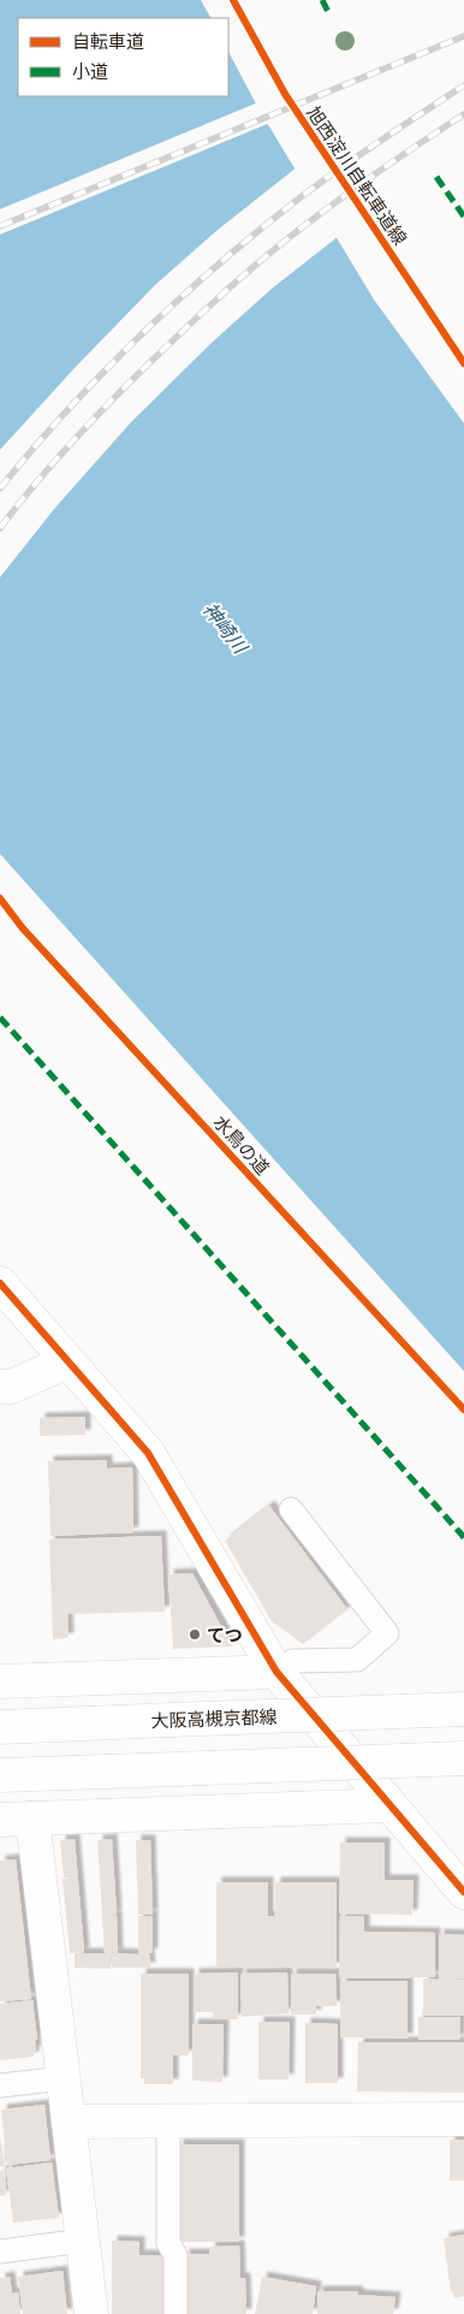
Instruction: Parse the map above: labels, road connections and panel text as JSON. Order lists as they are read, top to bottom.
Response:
{
  "streets": {
    "street": ["大阪高槻京都線"],
    "cycle path": ["旭西淀川自転車道線", "水鳥の道"]
  },
  "water": ["神崎川"],
  "places": ["てつ"],
  "legend": ["自転車道", "小道"]
}
